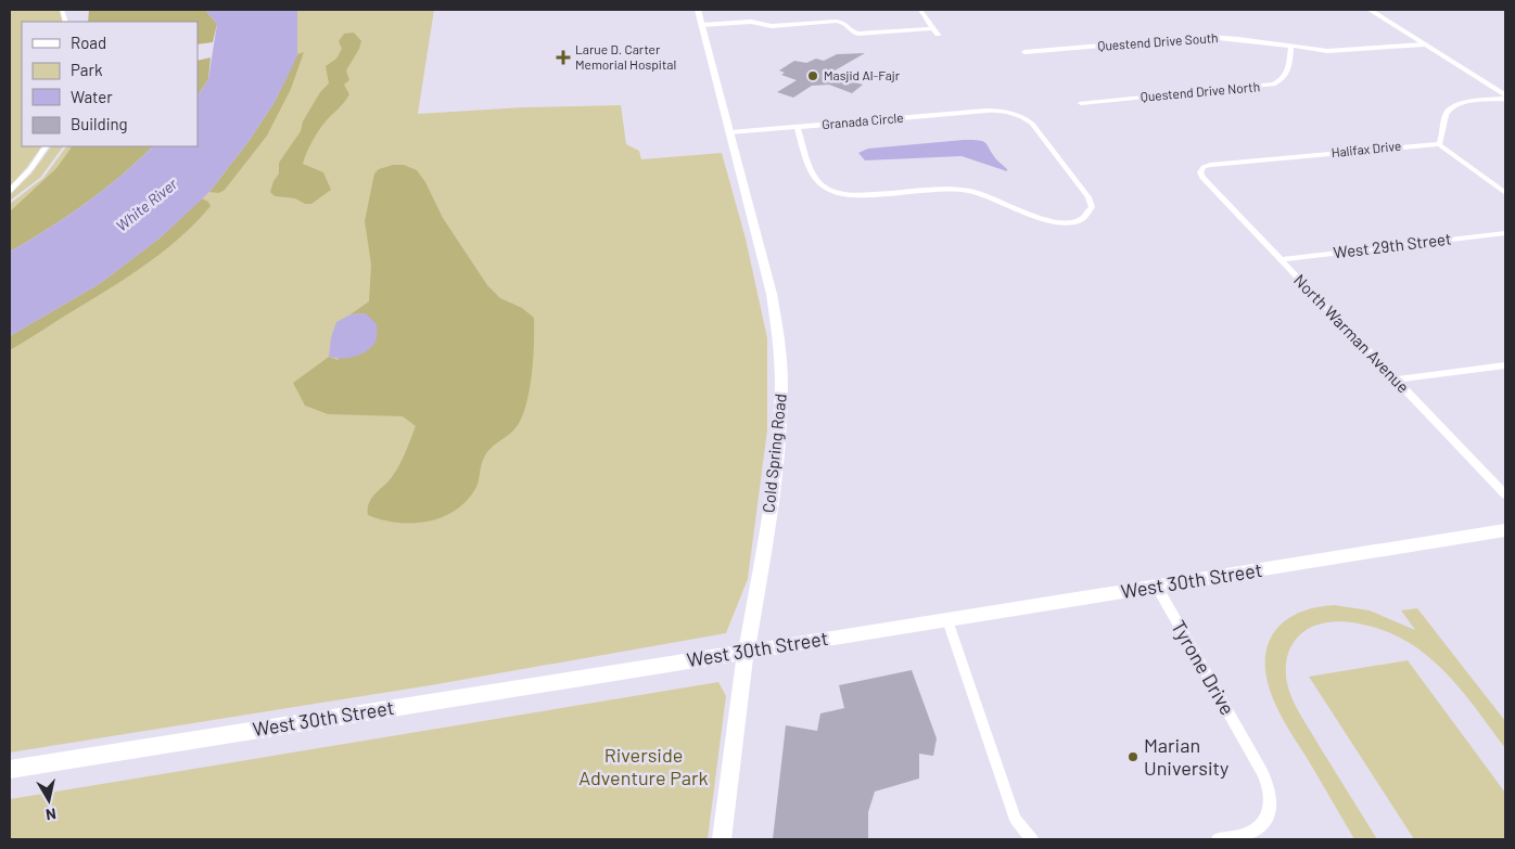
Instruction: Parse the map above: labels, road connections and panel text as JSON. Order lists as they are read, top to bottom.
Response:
{
  "streets": {
    "main road": ["Cold Spring Road", "West 30th Street"],
    "street": [
      "Questend Drive South",
      "Questend Drive North",
      "Granada Circle",
      "Halifax Drive",
      "West 29th Street",
      "North Warman Avenue",
      "Tyrone Drive"
    ]
  },
  "crossings": [
    ["Questend Drive South", "Questend Drive North"],
    ["Granada Circle", "Cold Spring Road"],
    ["Halifax Drive", "North Warman Avenue"],
    ["West 29th Street", "North Warman Avenue"],
    ["Cold Spring Road", "West 30th Street"],
    ["West 30th Street", "Tyrone Drive"]
  ],
  "water": ["White River"],
  "parks": ["Riverside Adventure Park"],
  "places": {
    "health": ["Larue D. Carter Memorial Hospital"],
    "other": ["Masjid Al-Fajr", "Marian University"]
  },
  "legend": [
    "Road",
    "Park",
    "Water",
    "Building"
  ],
  "north": "bottom"
}
